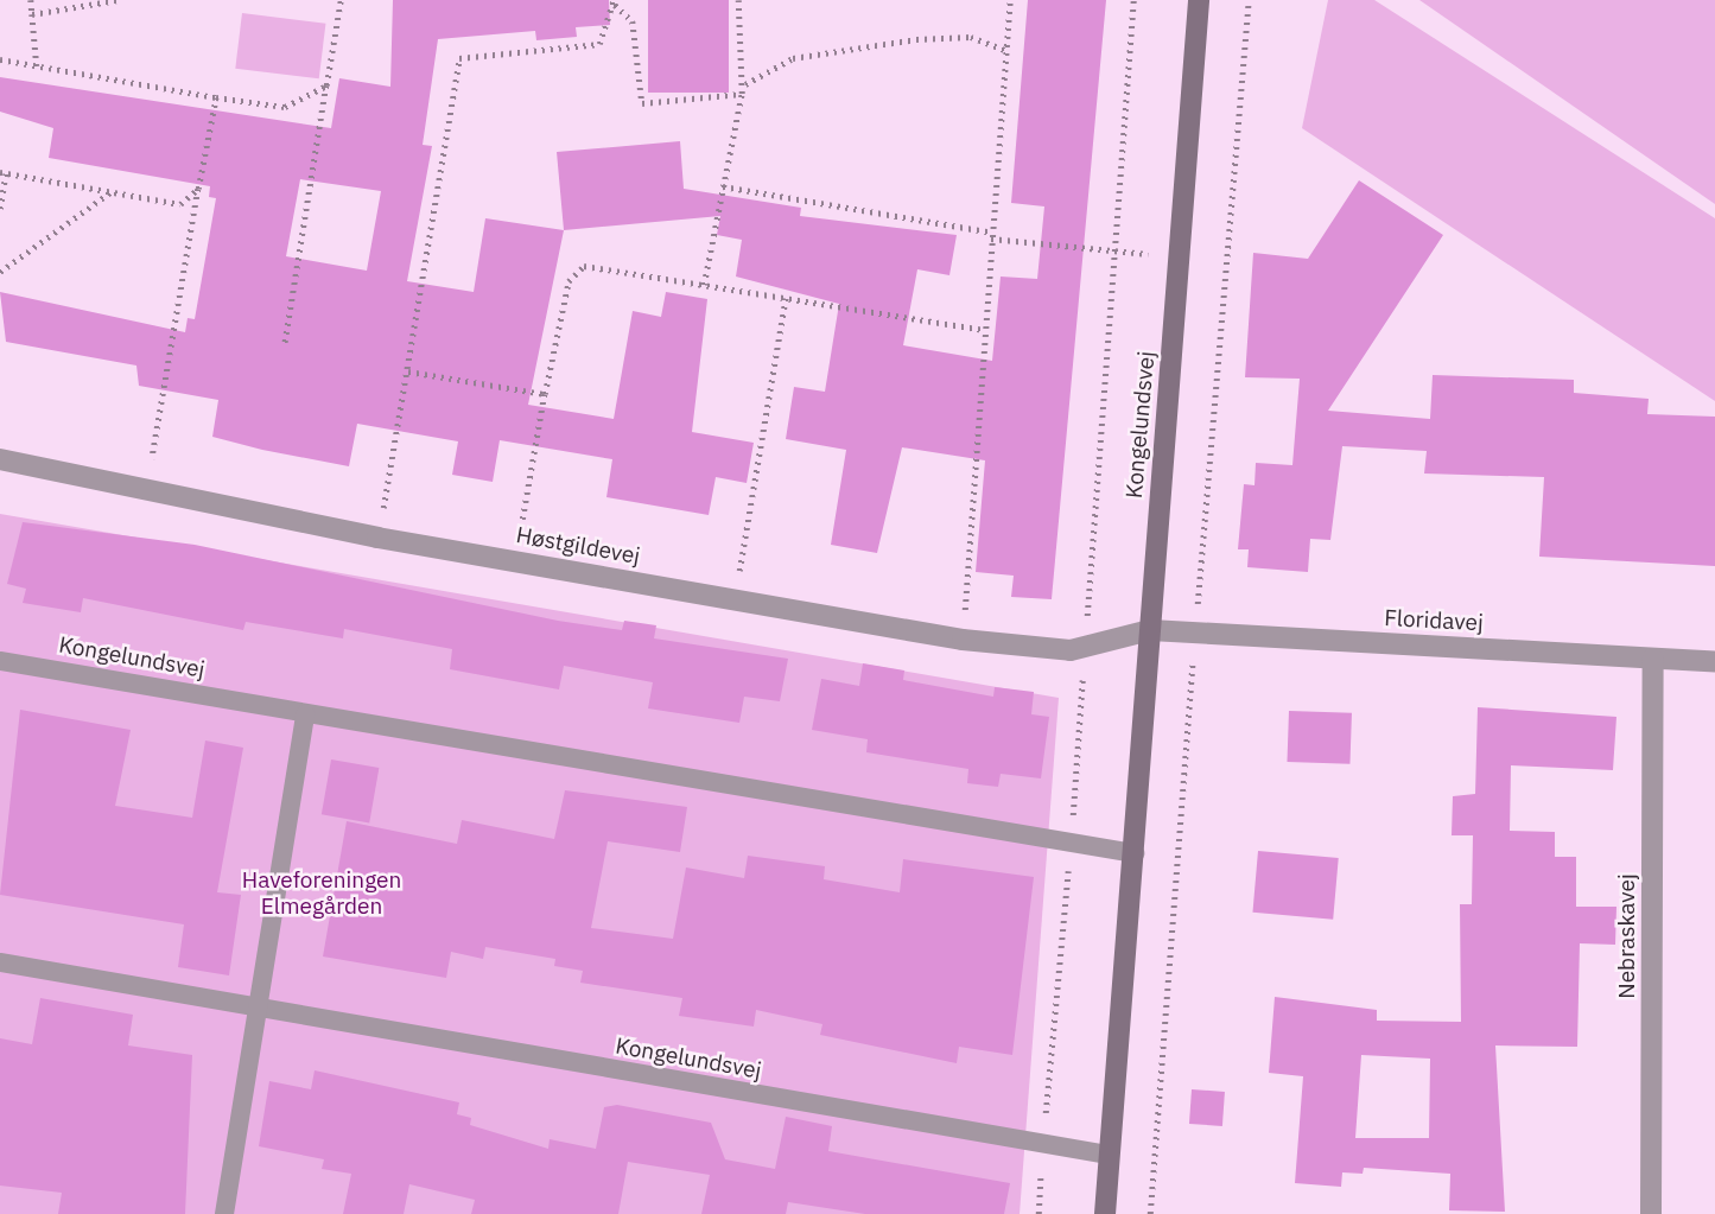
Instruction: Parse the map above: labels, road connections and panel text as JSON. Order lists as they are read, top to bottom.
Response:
{
  "streets": {
    "street": [
      "Kongelundsvej",
      "Høstgildevej",
      "Floridavej",
      "Nebraskavej"
    ]
  },
  "crossings": [
    ["Kongelundsvej", "Høstgildevej"],
    ["Kongelundsvej", "Floridavej"],
    ["Høstgildevej", "Floridavej"],
    ["Floridavej", "Nebraskavej"]
  ],
  "parks": ["Haveforeningen Elmegården"]
}
